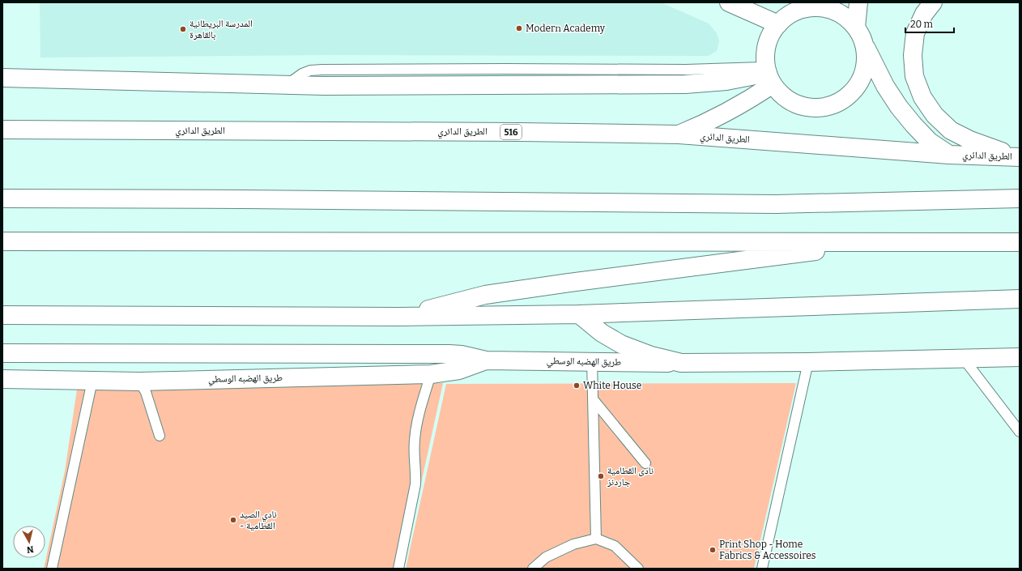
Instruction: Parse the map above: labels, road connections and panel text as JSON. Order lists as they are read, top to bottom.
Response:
{
  "streets": {
    "main road": ["الطريق الدائري", "516", "طريق الهضبه الوسطي"]
  },
  "places": [
    "Modern Academy",
    "المدرسة البريطانية بالقاهرة",
    "White House",
    "نادى القطامية جاردنز",
    "نادي الصيد - القطامية",
    "Print Shop - Home Fabrics & Accessoires"
  ],
  "scale_bar": "20 m",
  "north": "bottom"
}
